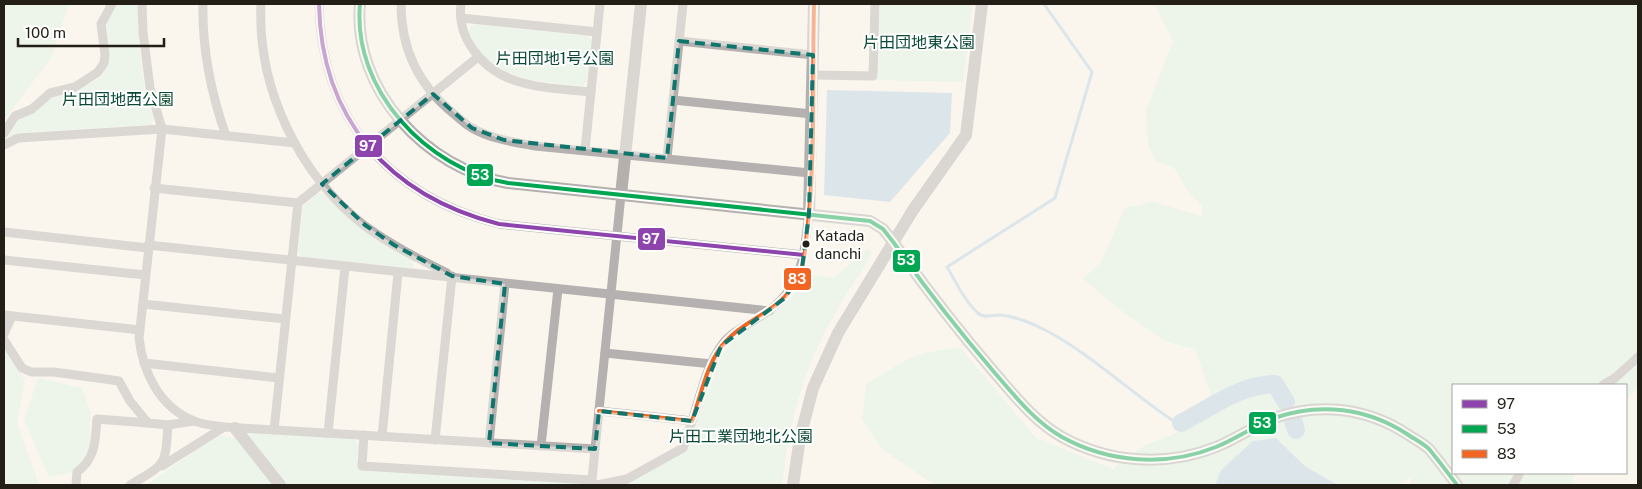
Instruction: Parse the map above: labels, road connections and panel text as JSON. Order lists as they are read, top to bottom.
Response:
{
  "parks": [
    "片田団地東公園",
    "片田団地1号公園",
    "片田団地西公園",
    "片田工業団地北公園"
  ],
  "places": ["Katada danchi"],
  "lines": ["transit line 97", "transit line 53", "transit line 83"],
  "legend": ["97", "53", "83"],
  "scale_bar": "100 m"
}
